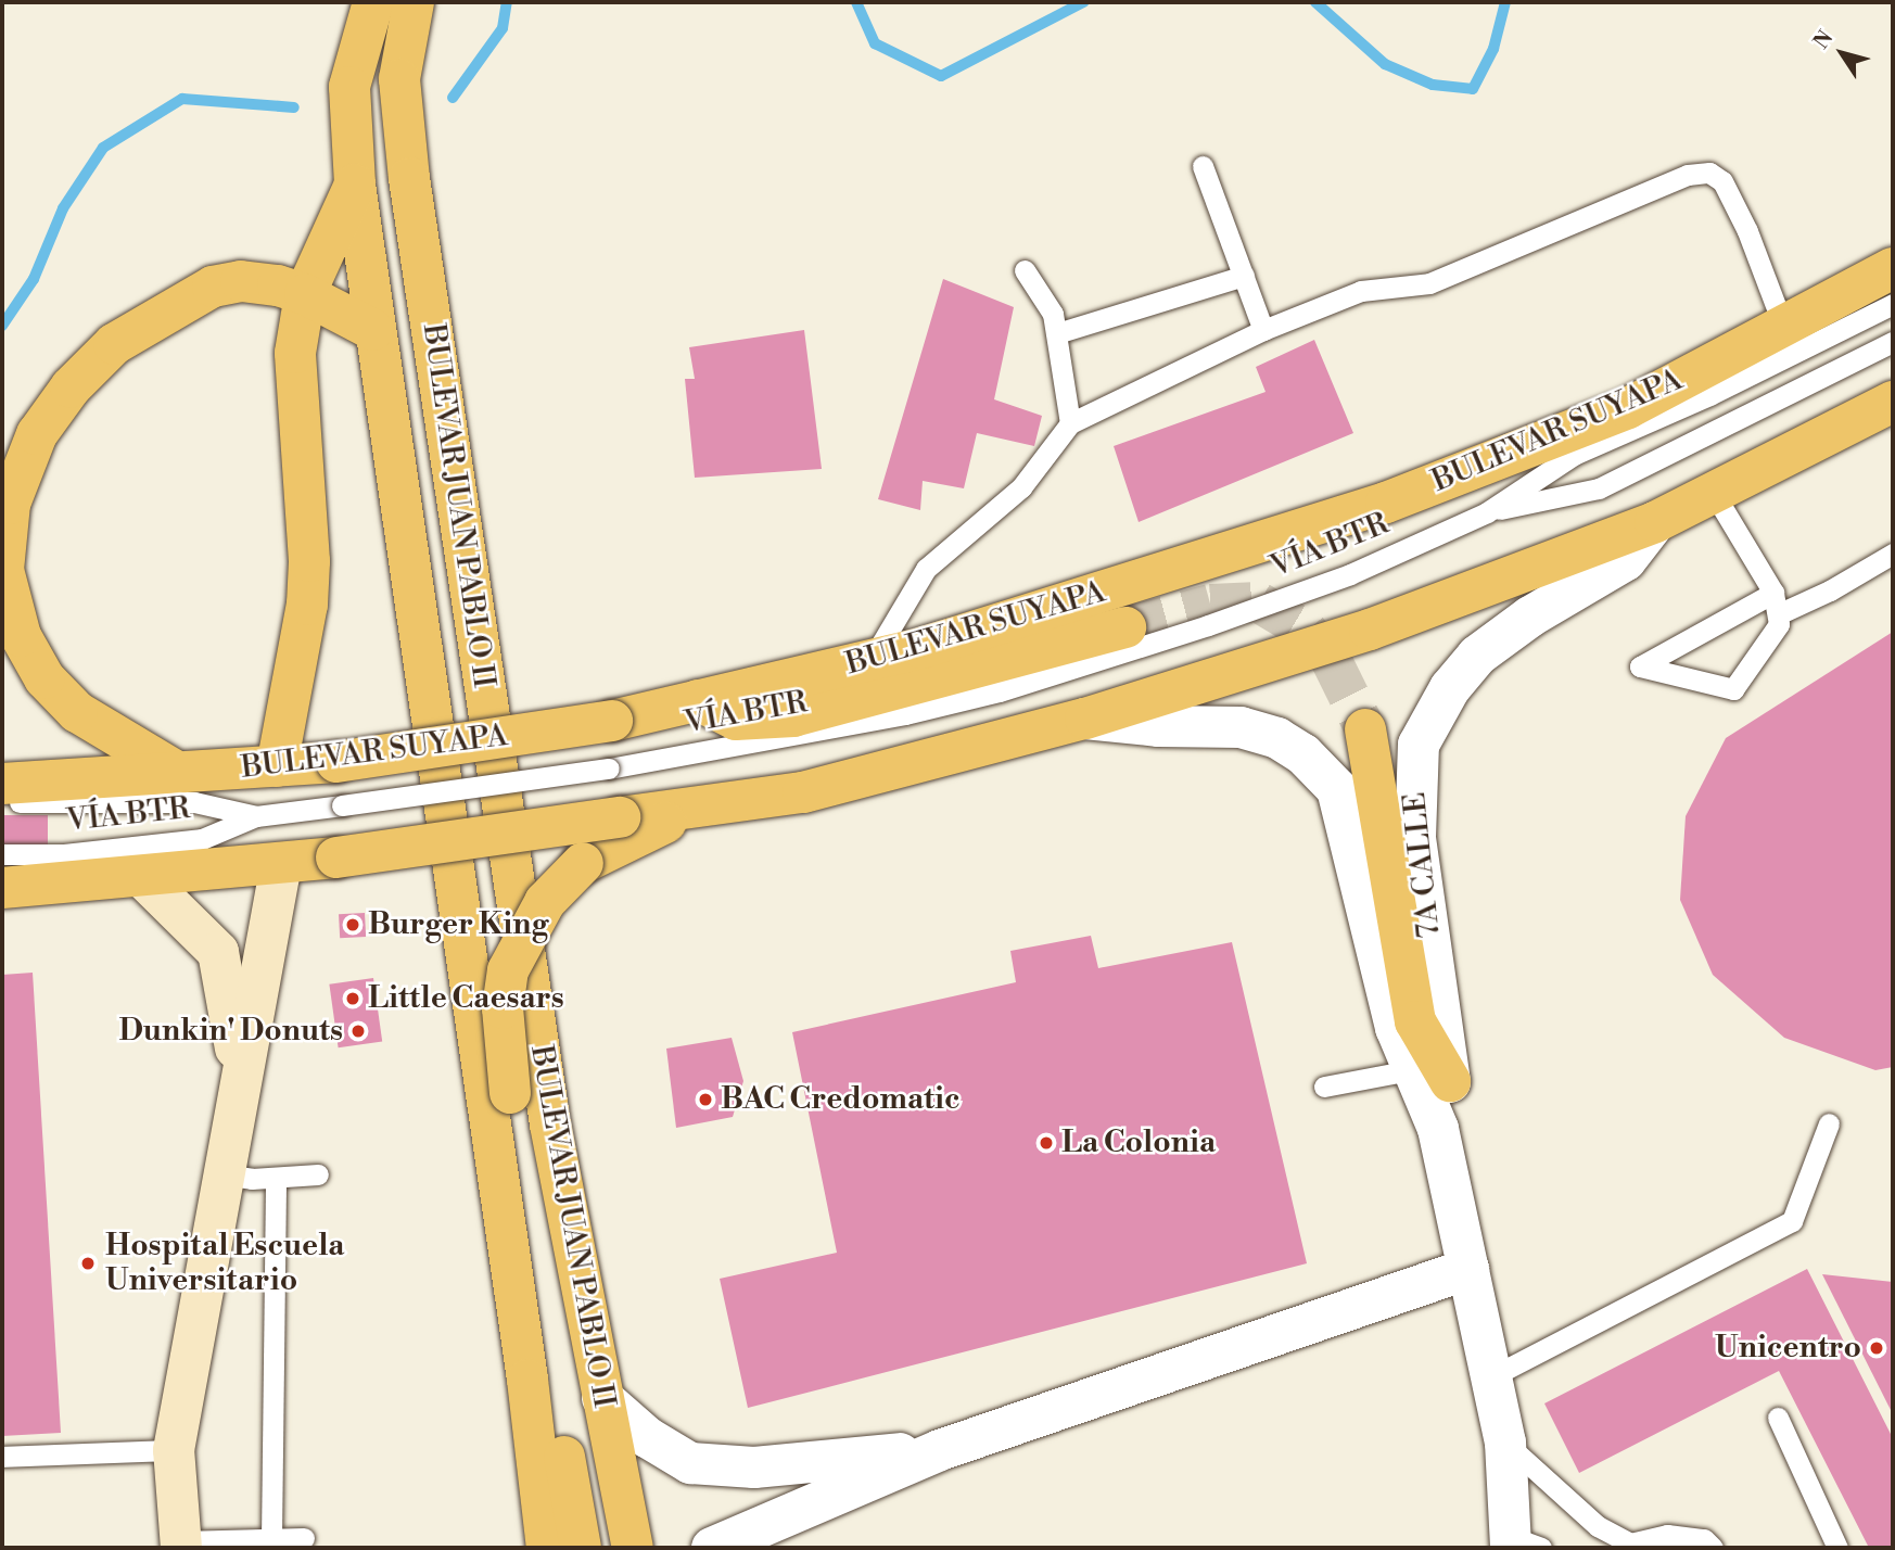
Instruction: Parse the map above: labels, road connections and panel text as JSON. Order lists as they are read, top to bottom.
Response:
{
  "streets": {
    "main road": ["BULEVAR SUYAPA", "BULEVAR JUAN PABLO II"],
    "street": ["7A CALLE"],
    "lane": ["VÍA BTR"]
  },
  "places": [
    "Burger King",
    "Little Caesars",
    "Dunkin' Donuts",
    "BAC Credomatic",
    "La Colonia",
    "Hospital Escuela Universitario",
    "Unicentro"
  ],
  "north": "top left"
}
